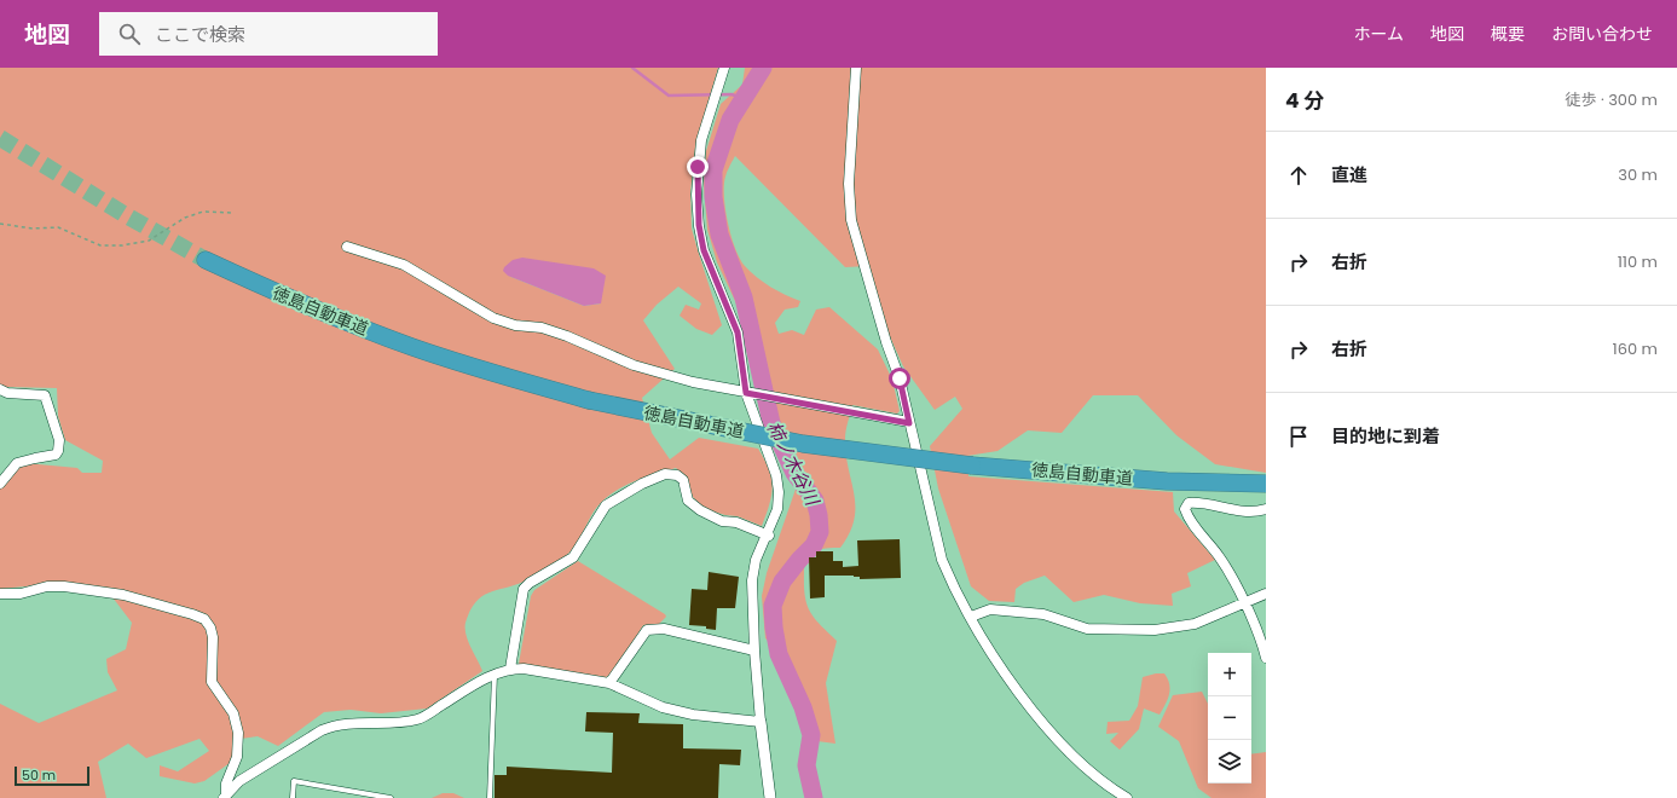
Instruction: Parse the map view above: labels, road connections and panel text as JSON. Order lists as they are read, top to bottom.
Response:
{
  "streets": {
    "highway": ["徳島自動車道"]
  },
  "water": ["柿ノ木谷川"],
  "scale_bar": "50 m",
  "page": {
    "header": "地図",
    "search": "ここで検索",
    "nav": [
      "ホーム",
      "地図",
      "概要",
      "お問い合わせ"
    ],
    "heading": ["4 分", "徒歩 · 300 m"],
    "list": [
      ["直進", "30 m"],
      ["右折", "110 m"],
      ["右折", "160 m"],
      "目的地に到着"
    ],
    "map_buttons": ["+", "−"],
    "scale": "50 m"
  }
}
